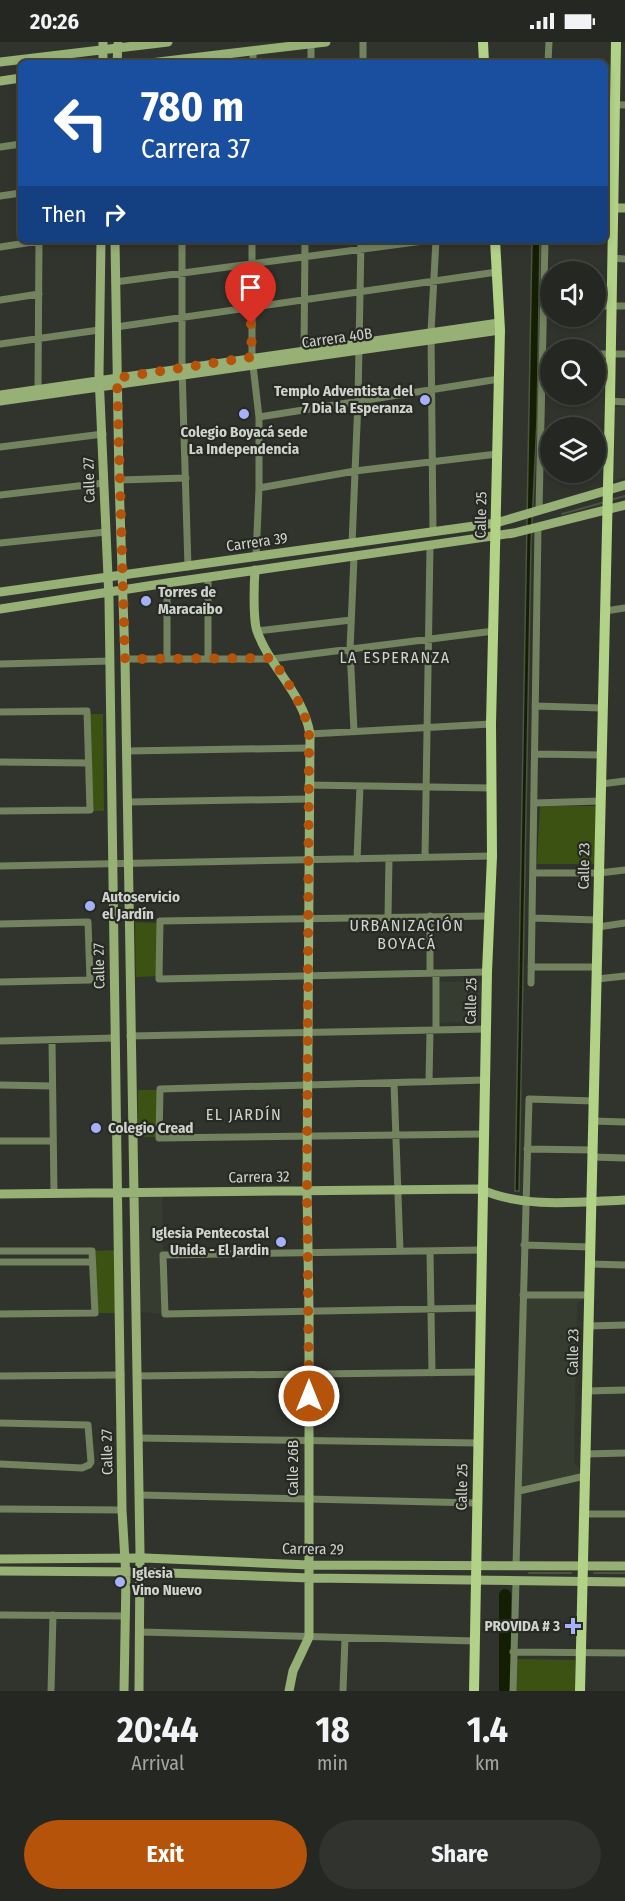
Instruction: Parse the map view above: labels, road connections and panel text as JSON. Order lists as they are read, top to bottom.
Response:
{
  "streets": {
    "main road": [
      "Carrera 40B",
      "Calle 27",
      "Calle 25",
      "Carrera 39",
      "Calle 23",
      "Carrera 32",
      "Calle 26B",
      "Carrera 29"
    ]
  },
  "crossings": [
    ["Carrera 40B", "Calle 27"],
    ["Carrera 40B", "Calle 25"],
    ["Calle 27", "Carrera 39"],
    ["Calle 27", "Carrera 32"],
    ["Calle 27", "Carrera 29"],
    ["Calle 25", "Carrera 39"],
    ["Calle 25", "Carrera 32"],
    ["Calle 25", "Carrera 29"],
    ["Carrera 39", "Calle 23"],
    ["Carrera 39", "Calle 26B"],
    ["Calle 23", "Carrera 32"],
    ["Calle 23", "Carrera 29"],
    ["Carrera 32", "Calle 26B"],
    ["Calle 26B", "Carrera 29"]
  ],
  "districts": ["LA ESPERANZA", "URBANIZACIÓN BOYACÁ", "EL JARDÍN"],
  "places": {
    "other": [
      "Templo Adventista del 7 Dia la Esperanza",
      "Colegio Boyacá sede La Independencia",
      "Torres de Maracaibo",
      "Autoservicio el Jardín",
      "Colegio Cread",
      "Iglesia Pentecostal Unida - El Jardin",
      "Iglesia Vino Nuevo"
    ],
    "health": ["PROVIDA # 3"]
  },
  "page": {
    "status": "20:26",
    "turn": ["780 m", "Carrera 37"],
    "then": "Then",
    "eta": [
      "20:44",
      "Arrival",
      "18",
      "min",
      "1.4",
      "km"
    ],
    "buttons": ["Exit", "Share"]
  }
}
